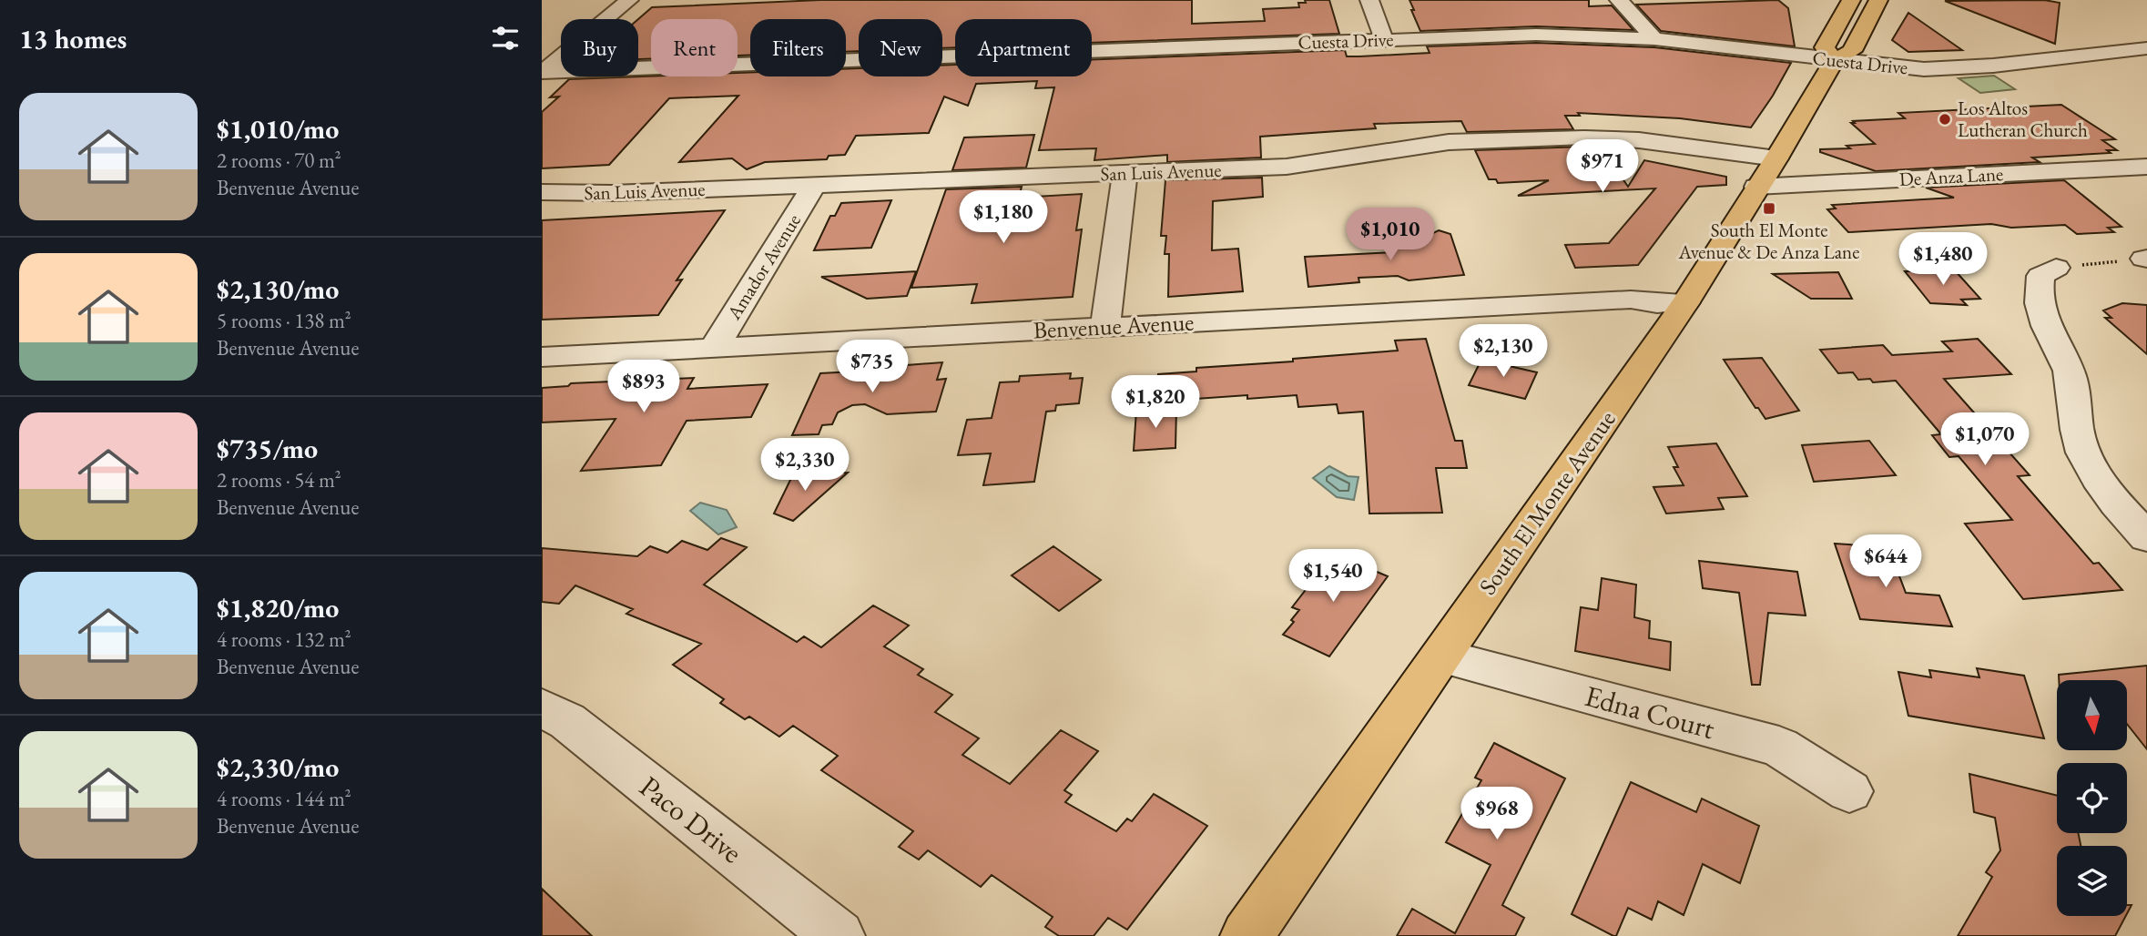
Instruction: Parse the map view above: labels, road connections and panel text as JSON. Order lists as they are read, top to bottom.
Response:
{
  "streets": {
    "main road": ["South El Monte Avenue"],
    "street": [
      "Cuesta Drive",
      "San Luis Avenue",
      "De Anza Lane",
      "Amador Avenue",
      "Benvenue Avenue",
      "Edna Court",
      "Paco Drive"
    ]
  },
  "crossings": [
    ["Cuesta Drive", "South El Monte Avenue"],
    ["San Luis Avenue", "De Anza Lane"],
    ["San Luis Avenue", "Amador Avenue"],
    ["San Luis Avenue", "South El Monte Avenue"],
    ["De Anza Lane", "South El Monte Avenue"],
    ["Amador Avenue", "Benvenue Avenue"],
    ["Benvenue Avenue", "South El Monte Avenue"],
    ["South El Monte Avenue", "Edna Court"]
  ],
  "places": {
    "other": ["Los Altos Lutheran Church"],
    "transit": ["South El Monte Avenue & De Anza Lane"]
  },
  "north": "bottom",
  "page": {
    "heading": "13 homes",
    "chip": [
      "Buy",
      "Rent",
      "Filters",
      "New",
      "Apartment"
    ],
    "list": [
      {
        "name": "$1,010/mo",
        "note": "2 rooms · 70 m² · Benvenue Avenue"
      },
      {
        "name": "$2,130/mo",
        "note": "5 rooms · 138 m² · Benvenue Avenue"
      },
      {
        "name": "$735/mo",
        "note": "2 rooms · 54 m² · Benvenue Avenue"
      },
      {
        "name": "$1,820/mo",
        "note": "4 rooms · 132 m² · Benvenue Avenue"
      },
      {
        "name": "$2,330/mo",
        "note": "4 rooms · 144 m² · Benvenue Avenue"
      }
    ],
    "price": [
      "$971",
      "$1,180",
      "$1,010",
      "$1,480",
      "$2,130",
      "$735",
      "$893",
      "$1,820",
      "$1,070",
      "$2,330",
      "$644",
      "$1,540",
      "$968"
    ]
  }
}
